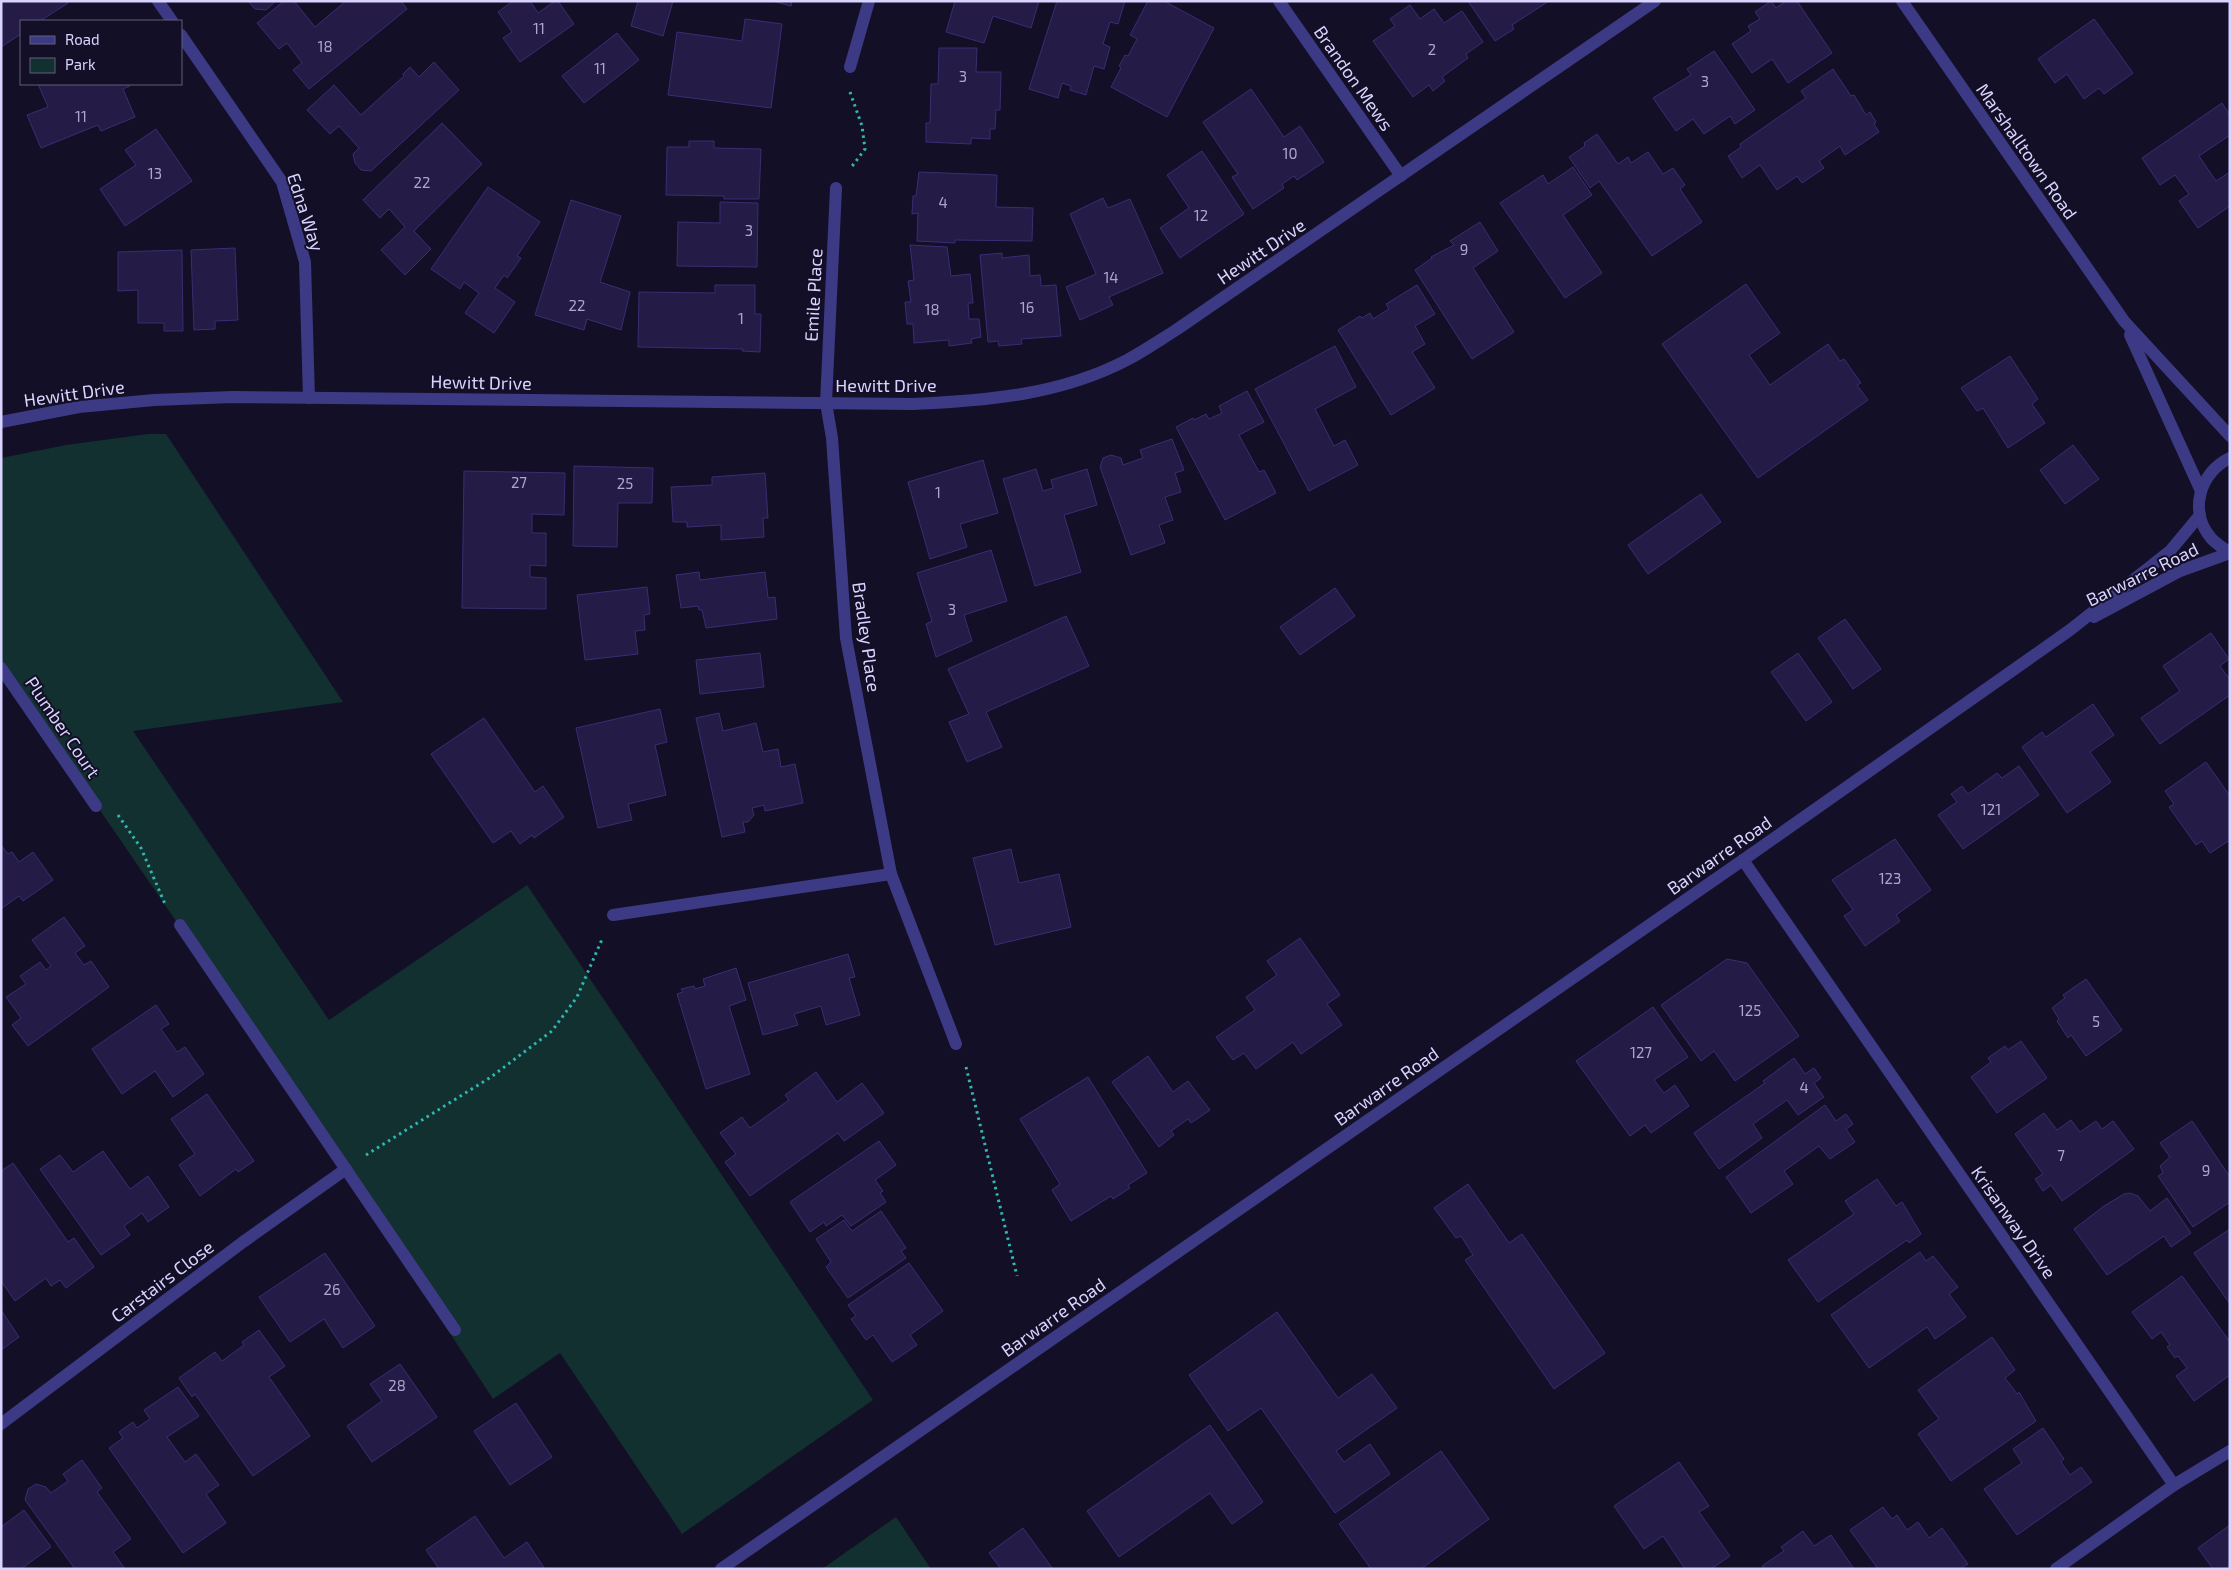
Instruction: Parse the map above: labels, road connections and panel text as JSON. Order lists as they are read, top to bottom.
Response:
{
  "streets": {
    "street": [
      "Brandon Mews",
      "Marshalltown Road",
      "Edna Way",
      "Hewitt Drive",
      "Emile Place",
      "Barwarre Road",
      "Bradley Place",
      "Plumber Court",
      "Krisanway Drive",
      "Carstairs Close"
    ]
  },
  "crossings": [
    ["Brandon Mews", "Hewitt Drive"],
    ["Marshalltown Road", "Barwarre Road"],
    ["Edna Way", "Hewitt Drive"],
    ["Hewitt Drive", "Emile Place"],
    ["Hewitt Drive", "Bradley Place"],
    ["Emile Place", "Bradley Place"],
    ["Barwarre Road", "Krisanway Drive"]
  ],
  "house_numbers": [
    "11",
    "18",
    "2",
    "11",
    "3",
    "3",
    "11",
    "10",
    "13",
    "22",
    "4",
    "12",
    "3",
    "9",
    "14",
    "22",
    "16",
    "18",
    "1",
    "27",
    "25",
    "1",
    "3",
    "121",
    "123",
    "125",
    "5",
    "127",
    "4",
    "7",
    "9",
    "26",
    "28"
  ],
  "legend": ["Road", "Park"]
}
